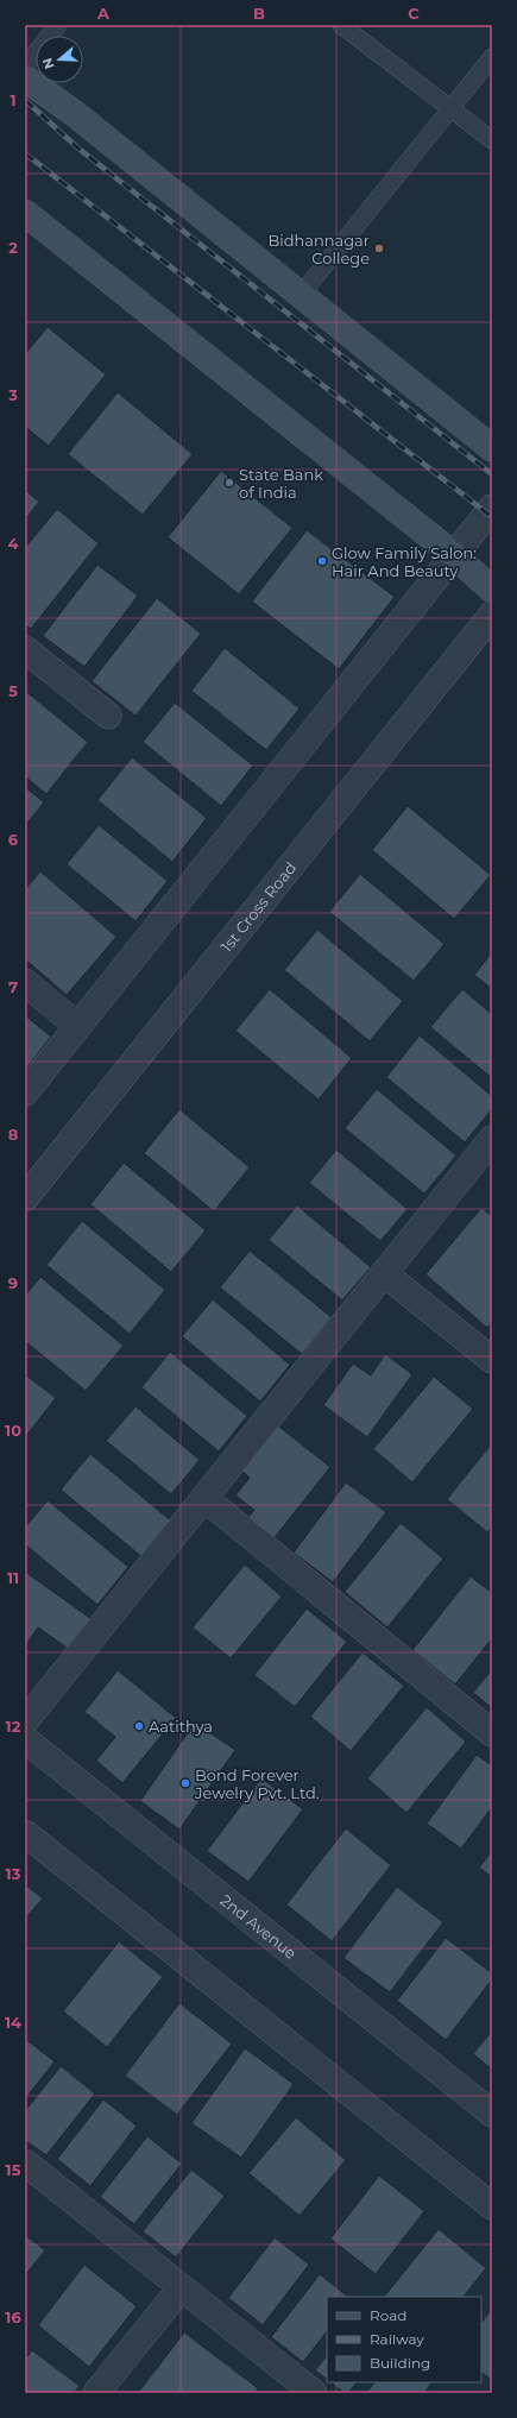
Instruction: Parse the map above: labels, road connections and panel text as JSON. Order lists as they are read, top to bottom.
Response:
{
  "streets": {
    "street": ["1st Cross Road", "2nd Avenue"]
  },
  "places": [
    "Bidhannagar College",
    "State Bank of India",
    "Glow Family Salon: Hair And Beauty",
    "Aatithya",
    "Bond Forever Jewelry Pvt. Ltd."
  ],
  "legend": ["Road", "Railway", "Building"],
  "north": "left",
  "grid": {
    "columns": ["A", "B", "C"],
    "rows": [
      "1",
      "2",
      "3",
      "4",
      "5",
      "6",
      "7",
      "8",
      "9",
      "10",
      "11",
      "12",
      "13",
      "14",
      "15",
      "16"
    ]
  }
}
